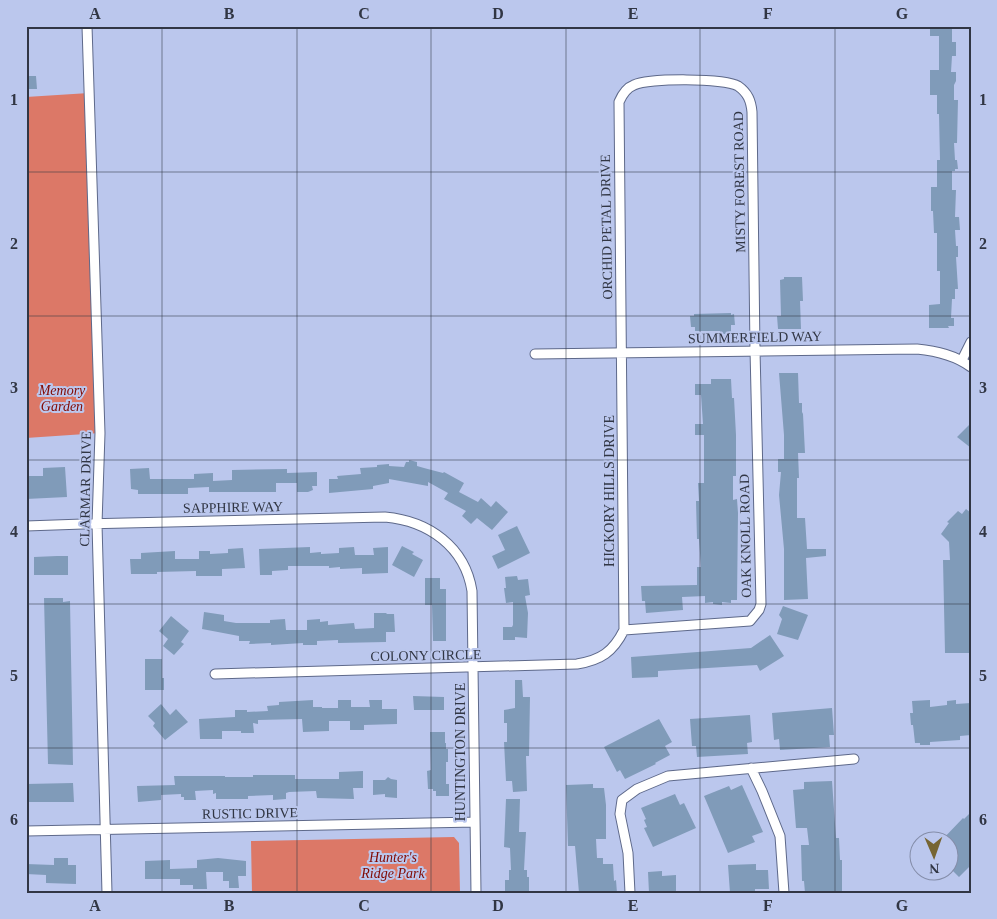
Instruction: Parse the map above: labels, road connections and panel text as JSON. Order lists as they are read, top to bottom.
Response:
{
  "streets": {
    "street": [
      "MISTY FOREST ROAD",
      "ORCHID PETAL DRIVE",
      "SUMMERFIELD WAY",
      "CLARMAR DRIVE",
      "HICKORY HILLS DRIVE",
      "SAPPHIRE WAY",
      "OAK KNOLL ROAD",
      "COLONY CIRCLE",
      "HUNTINGTON DRIVE",
      "RUSTIC DRIVE"
    ]
  },
  "crossings": [
    ["MISTY FOREST ROAD", "ORCHID PETAL DRIVE"],
    ["MISTY FOREST ROAD", "SUMMERFIELD WAY"],
    ["MISTY FOREST ROAD", "OAK KNOLL ROAD"],
    ["ORCHID PETAL DRIVE", "SUMMERFIELD WAY"],
    ["ORCHID PETAL DRIVE", "HICKORY HILLS DRIVE"],
    ["SUMMERFIELD WAY", "HICKORY HILLS DRIVE"],
    ["SUMMERFIELD WAY", "OAK KNOLL ROAD"],
    ["CLARMAR DRIVE", "SAPPHIRE WAY"],
    ["CLARMAR DRIVE", "RUSTIC DRIVE"],
    ["HICKORY HILLS DRIVE", "OAK KNOLL ROAD"],
    ["HICKORY HILLS DRIVE", "COLONY CIRCLE"],
    ["SAPPHIRE WAY", "HUNTINGTON DRIVE"],
    ["OAK KNOLL ROAD", "COLONY CIRCLE"],
    ["COLONY CIRCLE", "HUNTINGTON DRIVE"],
    ["HUNTINGTON DRIVE", "RUSTIC DRIVE"]
  ],
  "parks": ["Memory Garden", "Hunter's Ridge Park"],
  "north": "bottom",
  "grid": {
    "columns": [
      "A",
      "B",
      "C",
      "D",
      "E",
      "F",
      "G"
    ],
    "rows": [
      "1",
      "2",
      "3",
      "4",
      "5",
      "6"
    ]
  }
}
